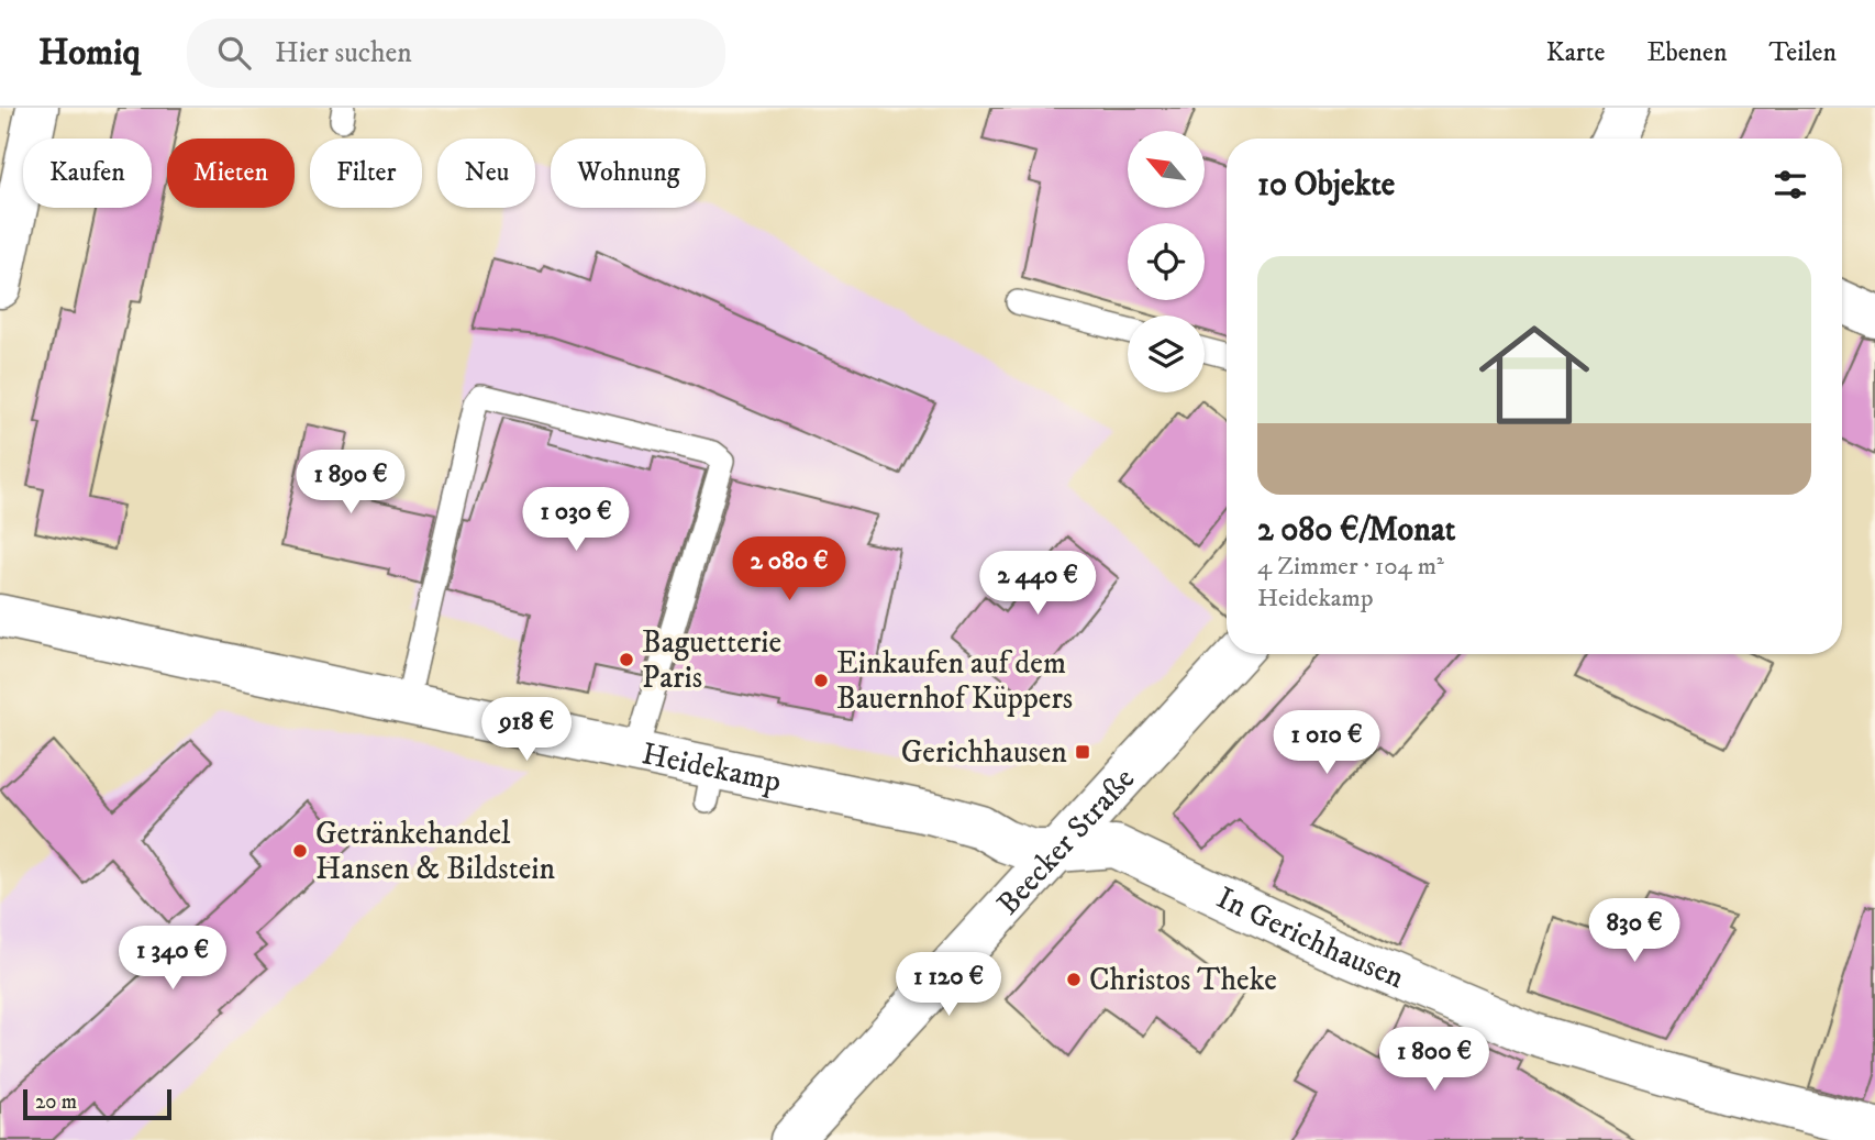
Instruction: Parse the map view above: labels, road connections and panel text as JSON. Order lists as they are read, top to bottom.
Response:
{
  "streets": {
    "street": ["Heidekamp", "Beecker Straße", "In Gerichhausen"]
  },
  "crossings": [
    ["Heidekamp", "Beecker Straße"],
    ["Heidekamp", "In Gerichhausen"],
    ["Beecker Straße", "In Gerichhausen"]
  ],
  "places": {
    "other": [
      "Baguetterie Paris",
      "Einkaufen auf dem Bauernhof Küppers",
      "Getränkehandel Hansen & Bildstein",
      "Christos Theke"
    ],
    "transit": ["Gerichhausen"]
  },
  "scale_bar": "20 m",
  "north": "top left",
  "page": {
    "header": "Homiq",
    "search": "Hier suchen",
    "nav": ["Karte", "Ebenen", "Teilen"],
    "chip": [
      "Kaufen",
      "Mieten",
      "Filter",
      "Neu",
      "Wohnung"
    ],
    "heading": "10 Objekte",
    "list": [
      {
        "name": "2 080 €/Monat",
        "note": "4 Zimmer · 104 m² · Heidekamp"
      }
    ],
    "price": [
      "1 890 €",
      "1 030 €",
      "2 080 €",
      "2 440 €",
      "918 €",
      "1 010 €",
      "830 €",
      "1 340 €",
      "1 120 €",
      "1 800 €"
    ],
    "scale": "20 m"
  }
}
